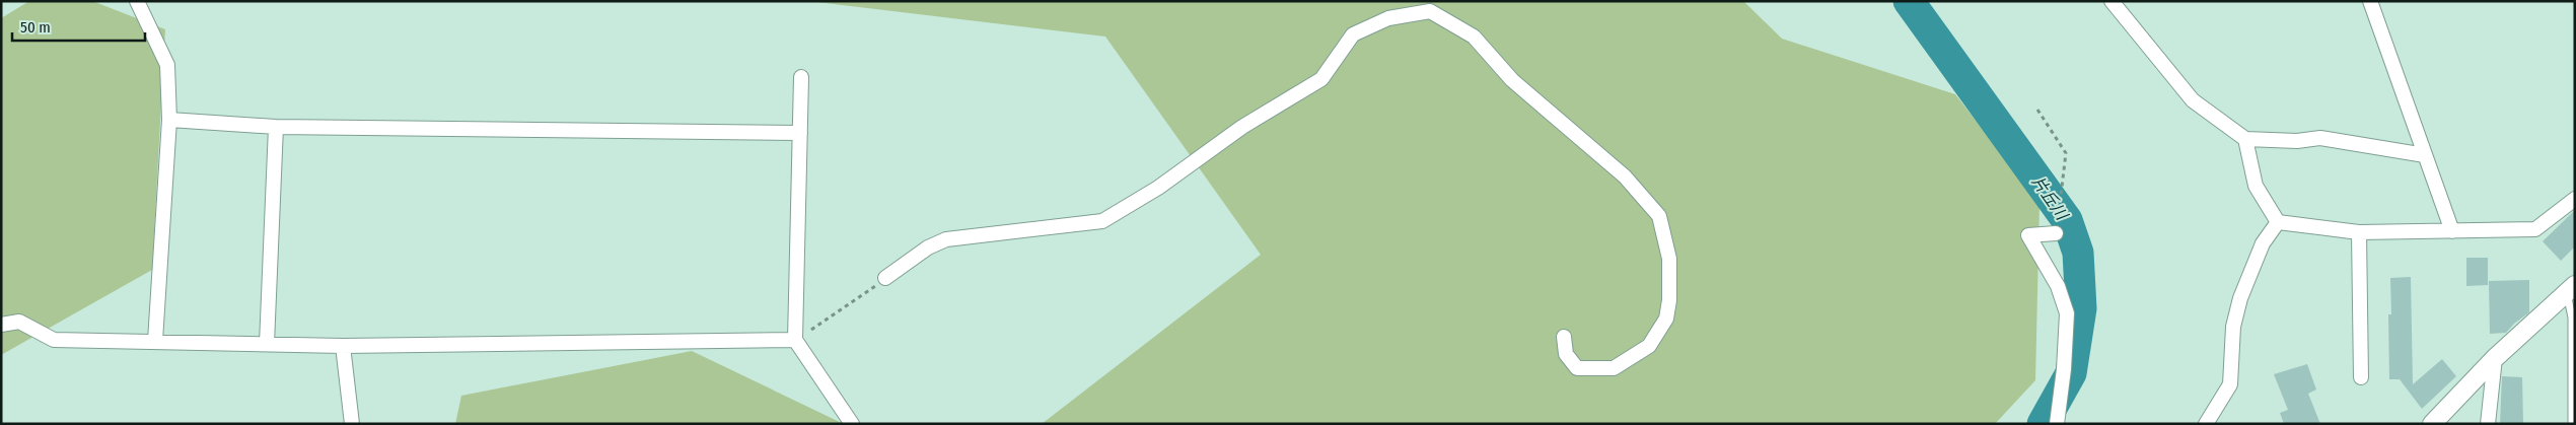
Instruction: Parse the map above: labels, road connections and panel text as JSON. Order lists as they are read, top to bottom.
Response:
{
  "water": ["片丘川"],
  "scale_bar": "50 m"
}
